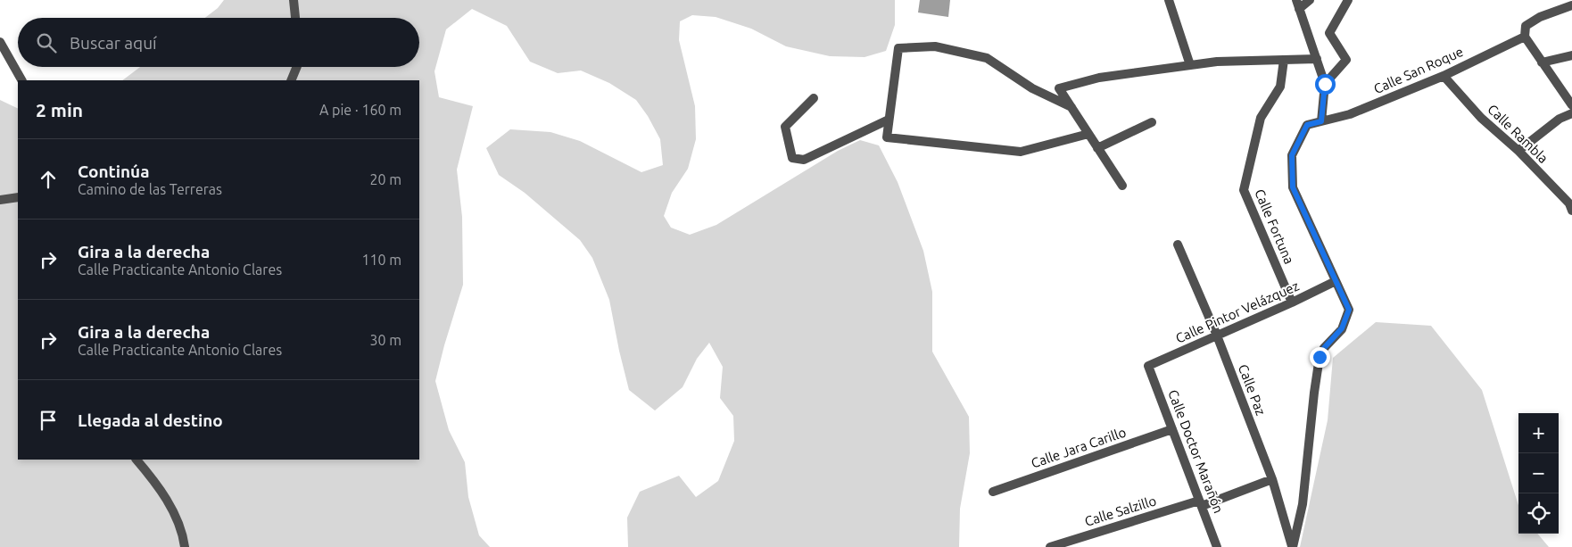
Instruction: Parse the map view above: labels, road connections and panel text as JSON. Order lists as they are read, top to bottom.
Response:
{
  "streets": {
    "street": [
      "Calle San Roque",
      "Calle Rambla",
      "Calle Fortuna",
      "Calle Pintor Velázquez",
      "Calle Paz",
      "Calle Jara Carillo",
      "Calle Doctor Marañón",
      "Calle Salzillo"
    ]
  },
  "crossings": [
    ["Calle San Roque", "Calle Rambla"],
    ["Calle San Roque", "Calle Pintor Velázquez"],
    ["Calle San Roque", "Calle Paz"],
    ["Calle Fortuna", "Calle Pintor Velázquez"],
    ["Calle Pintor Velázquez", "Calle Paz"],
    ["Calle Pintor Velázquez", "Calle Doctor Marañón"],
    ["Calle Paz", "Calle Salzillo"],
    ["Calle Jara Carillo", "Calle Doctor Marañón"],
    ["Calle Doctor Marañón", "Calle Salzillo"]
  ],
  "page": {
    "search": "Buscar aquí",
    "heading": ["2 min", "A pie · 160 m"],
    "list": [
      ["Continúa", "Camino de las Terreras", "20 m"],
      ["Gira a la derecha", "Calle Practicante Antonio Clares", "110 m"],
      ["Gira a la derecha", "Calle Practicante Antonio Clares", "30 m"],
      "Llegada al destino"
    ],
    "map_buttons": ["+", "−"]
  }
}
